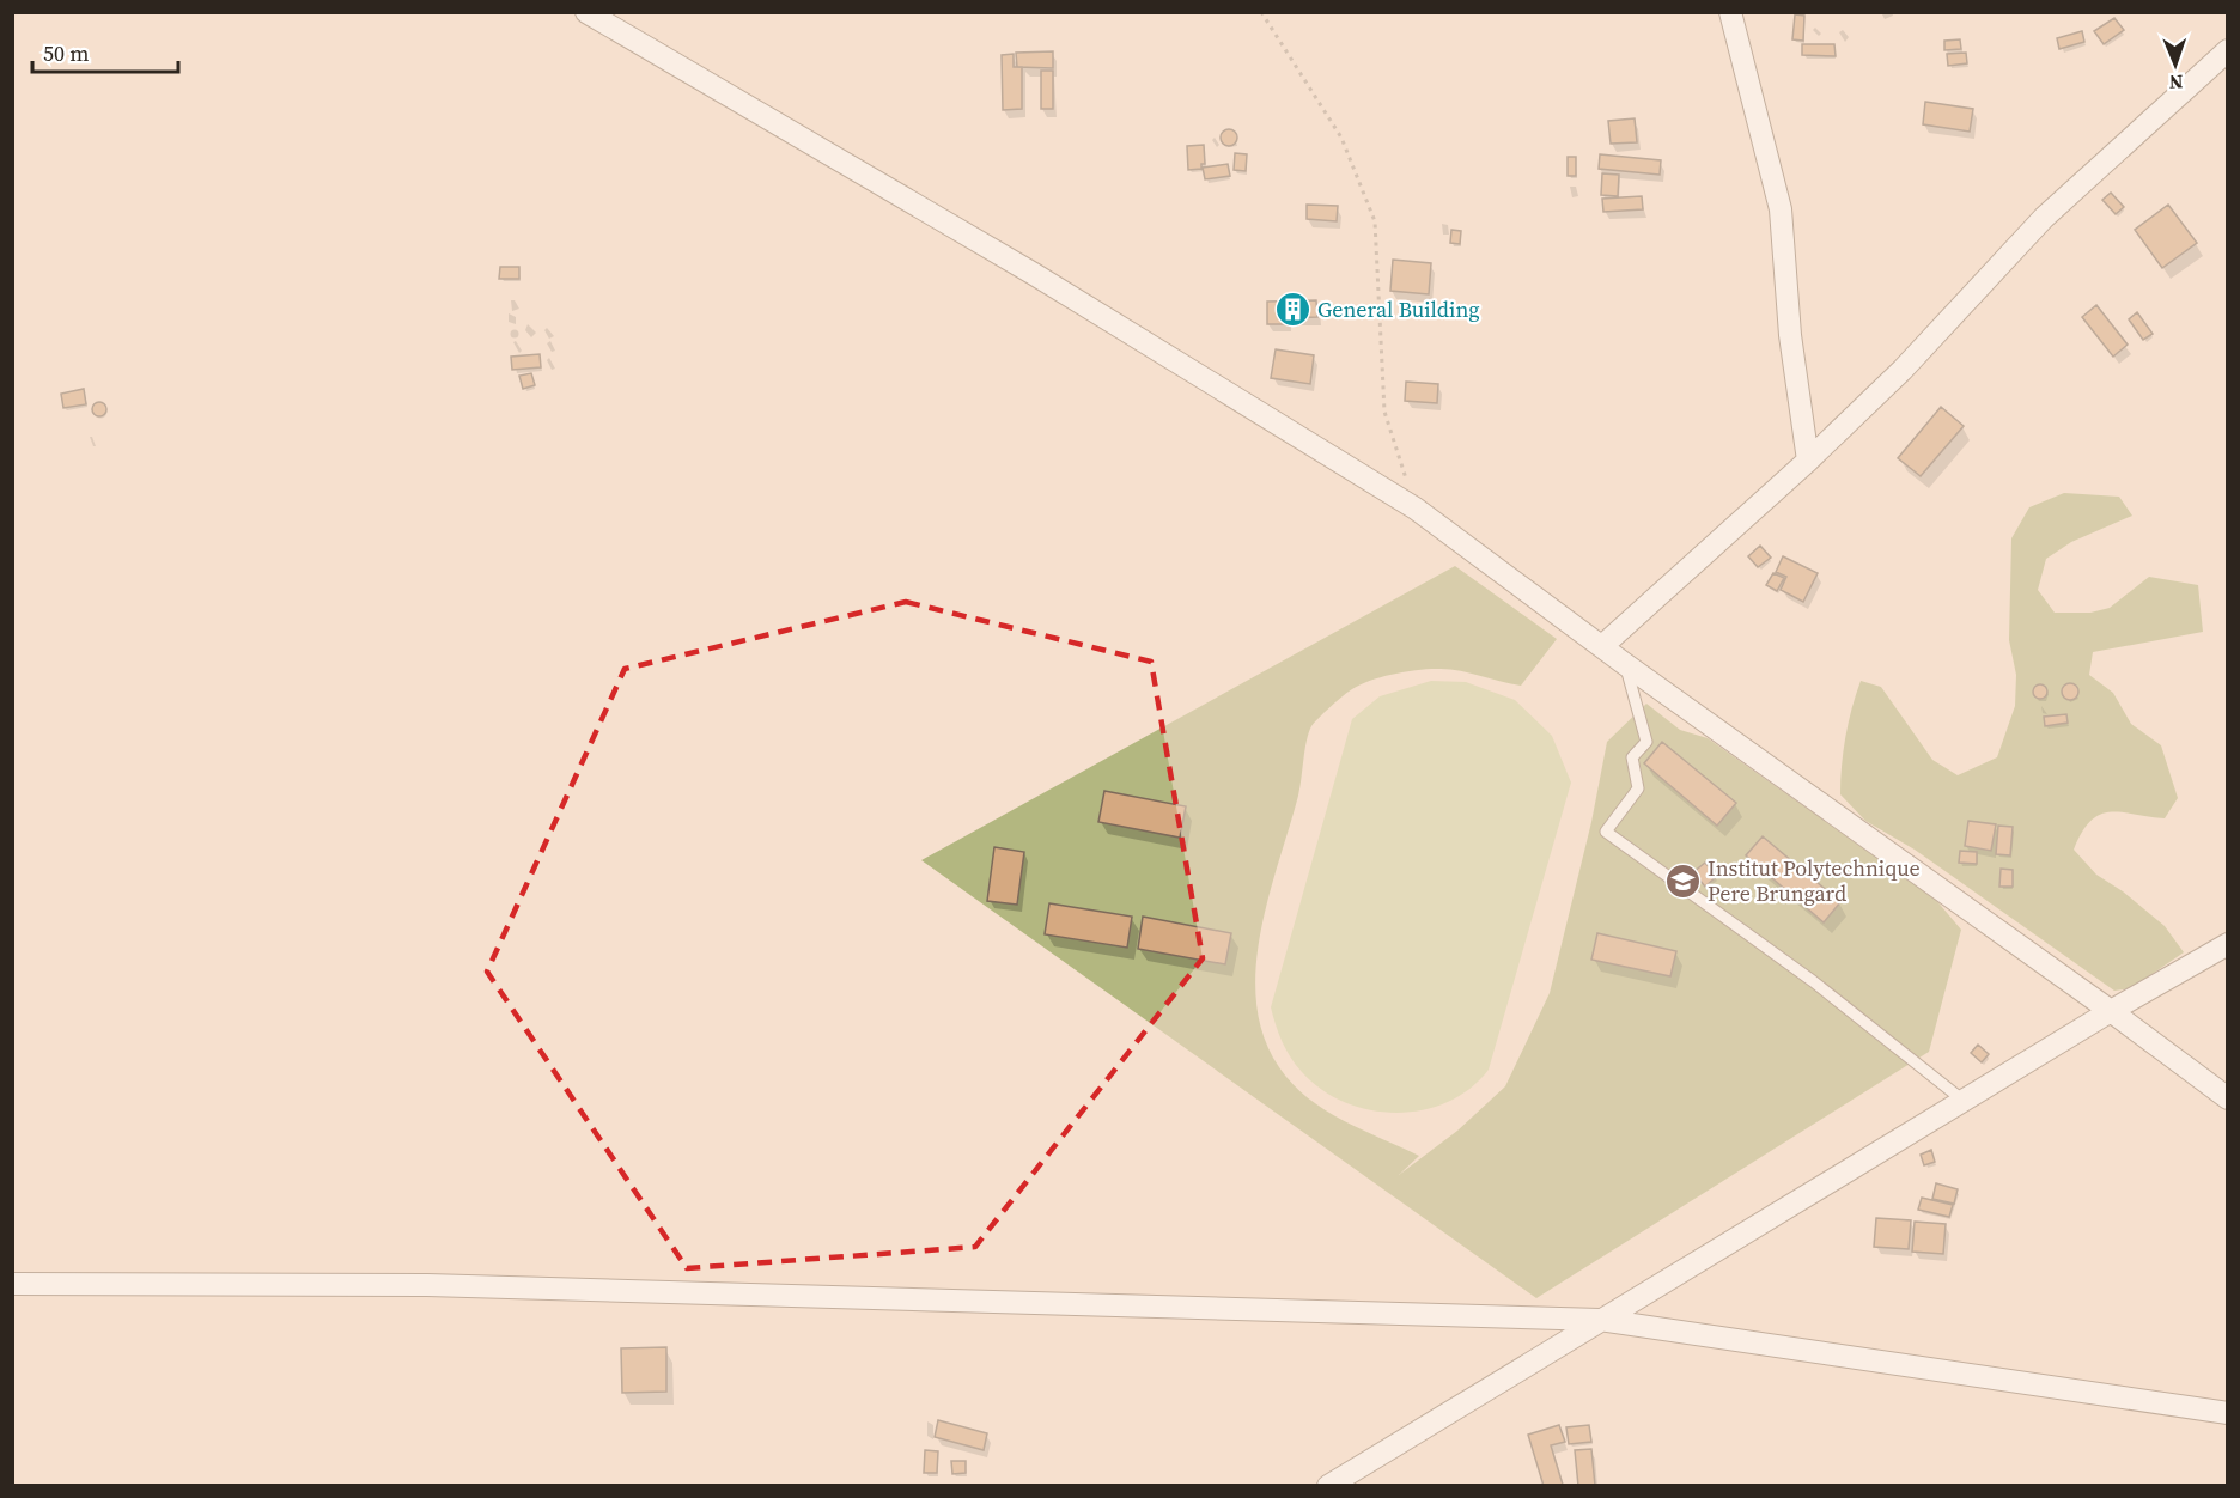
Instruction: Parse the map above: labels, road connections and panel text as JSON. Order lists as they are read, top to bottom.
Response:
{
  "places": {
    "building": ["General Building"],
    "school or university": ["Institut Polytechnique Pere Brungard"]
  },
  "scale_bar": "50 m",
  "north": "bottom"
}
